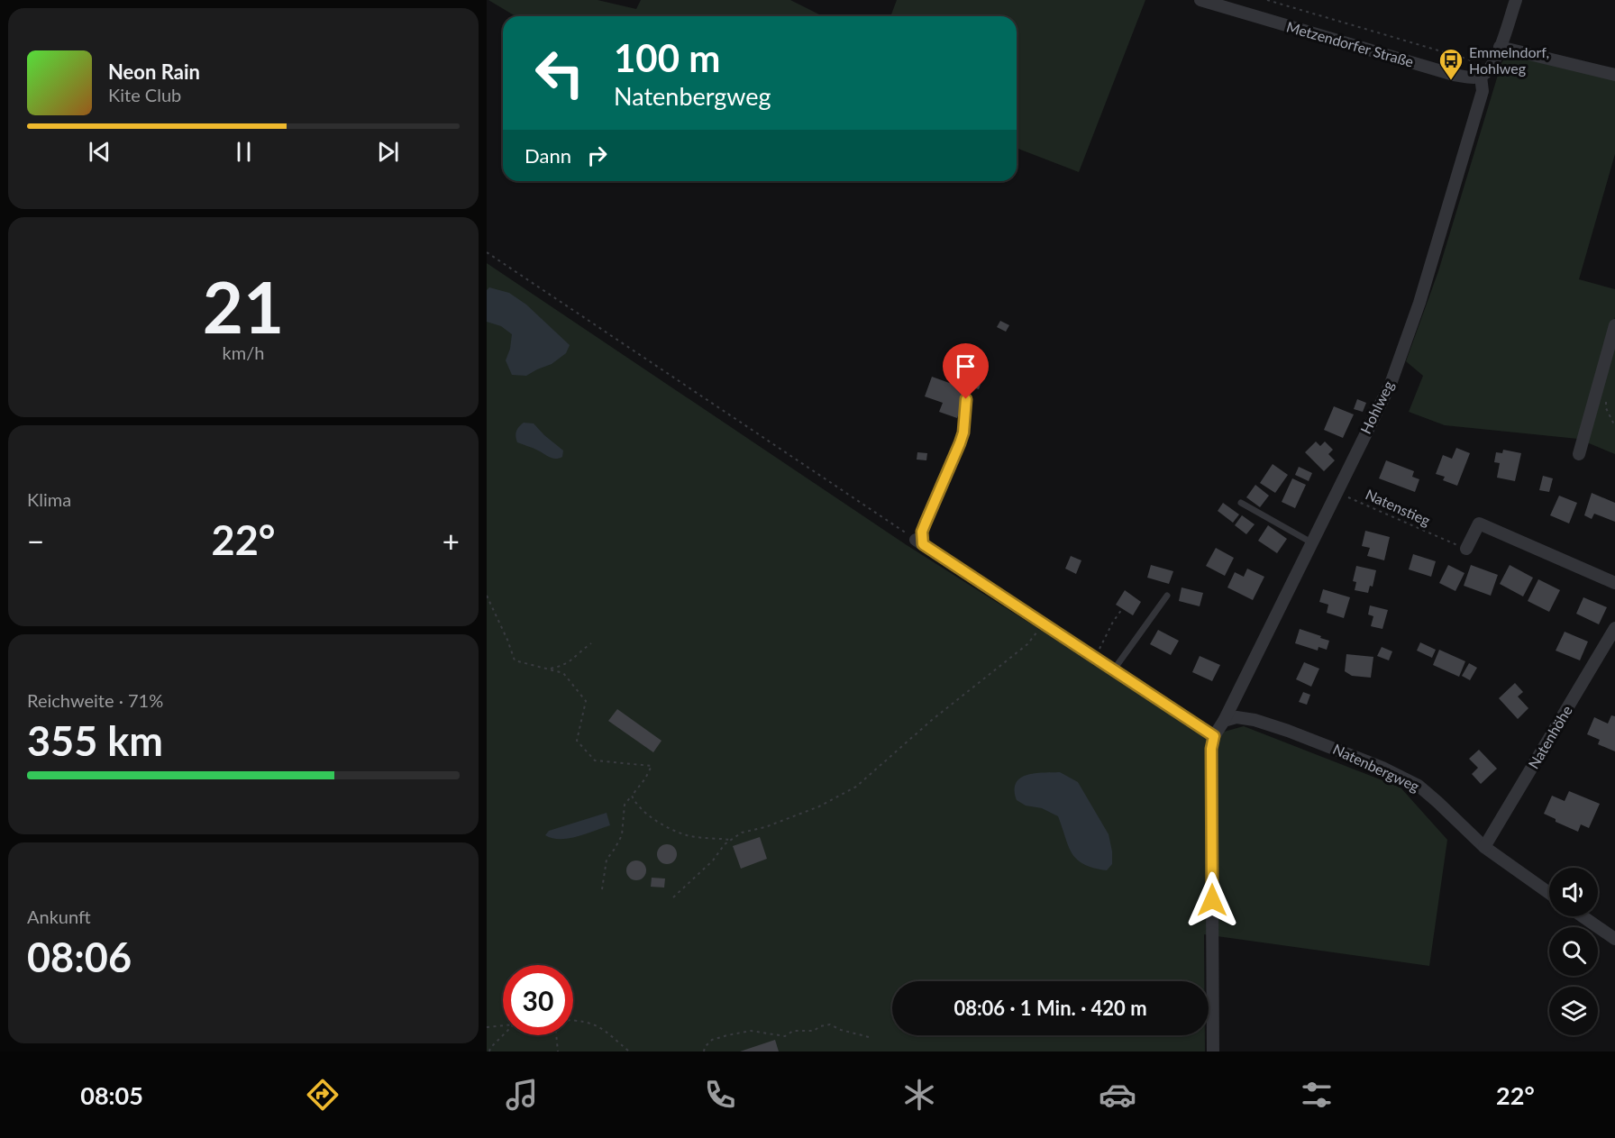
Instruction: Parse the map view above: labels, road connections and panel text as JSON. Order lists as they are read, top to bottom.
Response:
{
  "streets": {
    "street": [
      "Metzendorfer Straße",
      "Hohlweg",
      "Natenhöhe",
      "Natenbergweg"
    ],
    "path": ["Natenstieg"]
  },
  "crossings": [
    ["Metzendorfer Straße", "Hohlweg"],
    ["Hohlweg", "Natenstieg"],
    ["Hohlweg", "Natenbergweg"],
    ["Natenhöhe", "Natenbergweg"]
  ],
  "places": {
    "bus stop": ["Emmelndorf, Hohlweg"]
  },
  "page": {
    "turn": ["100 m", "Natenbergweg"],
    "song": ["Neon Rain", "Kite Club"],
    "then": "Dann",
    "tile": [
      ["21", "km/h"],
      "Klima",
      ["Reichweite · 71%", "355 km"],
      ["Ankunft", "08:06"]
    ],
    "heat": ["−", "22°", "+"],
    "limit": "30",
    "trip": "08:06 · 1 Min. · 420 m",
    "tabs": ["08:05", "22°"]
  }
}
